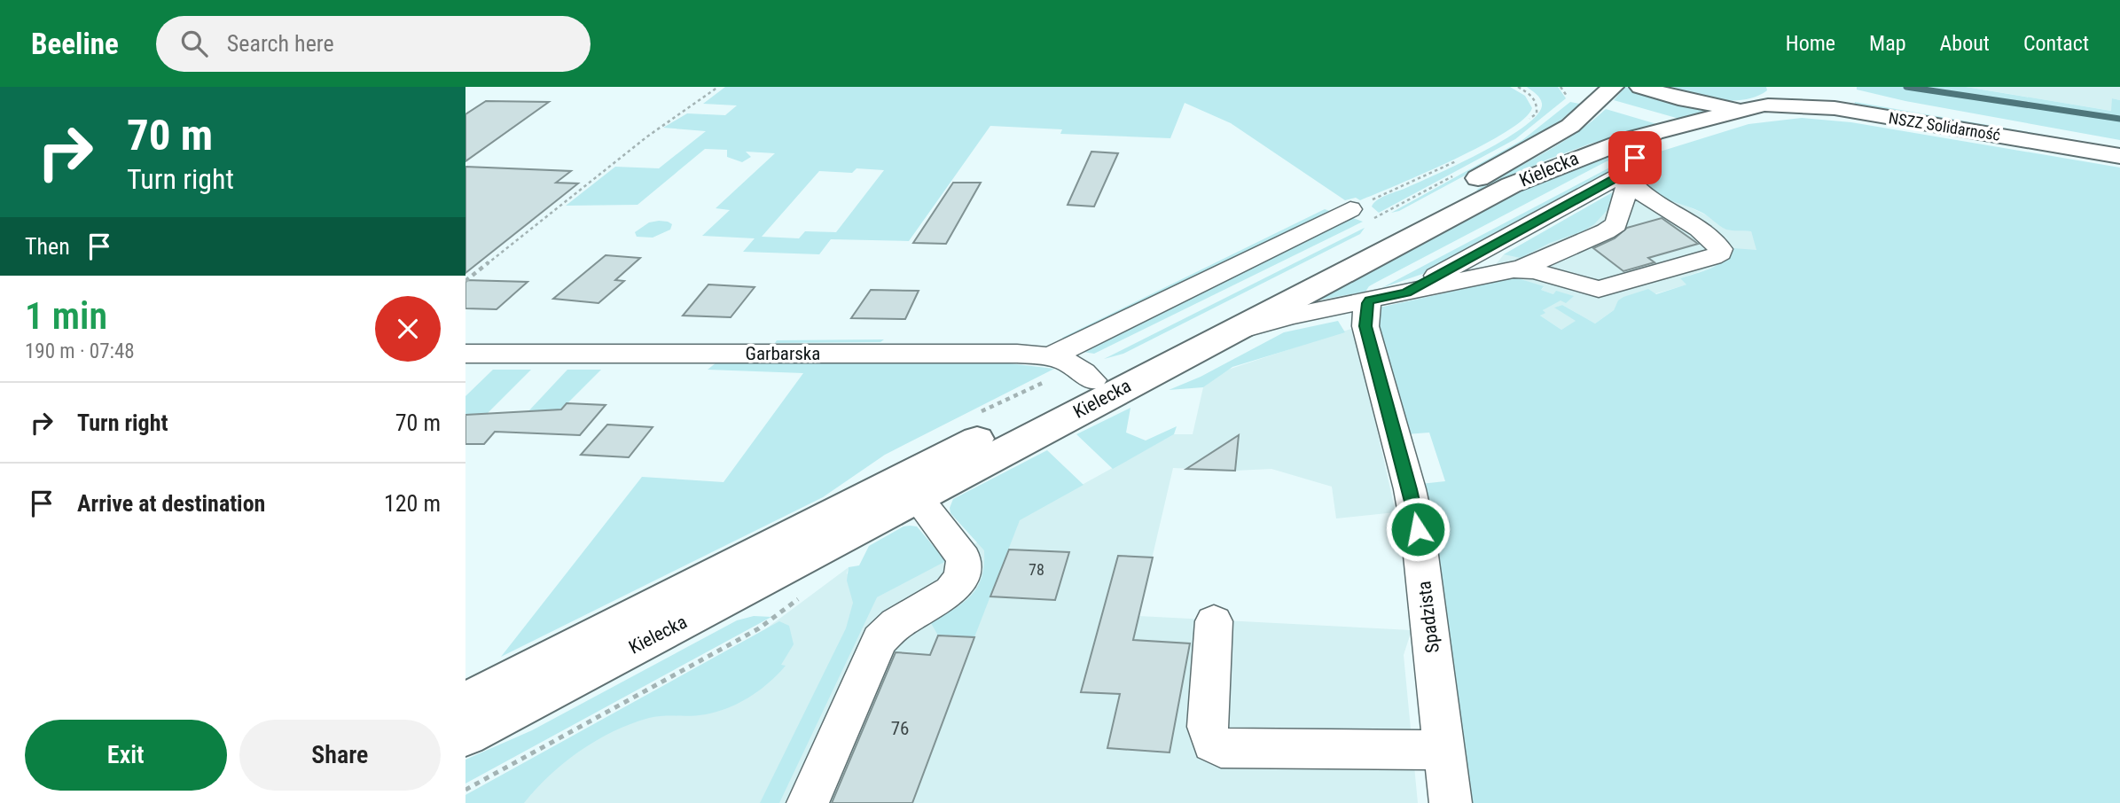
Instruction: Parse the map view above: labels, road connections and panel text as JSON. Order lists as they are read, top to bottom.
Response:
{
  "streets": {
    "main road": ["NSZZ Solidarność", "Kielecka"],
    "street": ["Garbarska", "Spadzista"]
  },
  "crossings": [
    ["NSZZ Solidarność", "Kielecka"],
    ["Kielecka", "Garbarska"]
  ],
  "house_numbers": ["78", "76"],
  "page": {
    "header": "Beeline",
    "search": "Search here",
    "nav": [
      "Home",
      "Map",
      "About",
      "Contact"
    ],
    "turn": ["70 m", "Turn right"],
    "then": "Then",
    "heading": ["1 min", "190 m · 07:48"],
    "list": [
      {
        "name": "Turn right",
        "value": "70 m"
      },
      {
        "name": "Arrive at destination",
        "value": "120 m"
      }
    ],
    "buttons": ["Exit", "Share"]
  }
}
